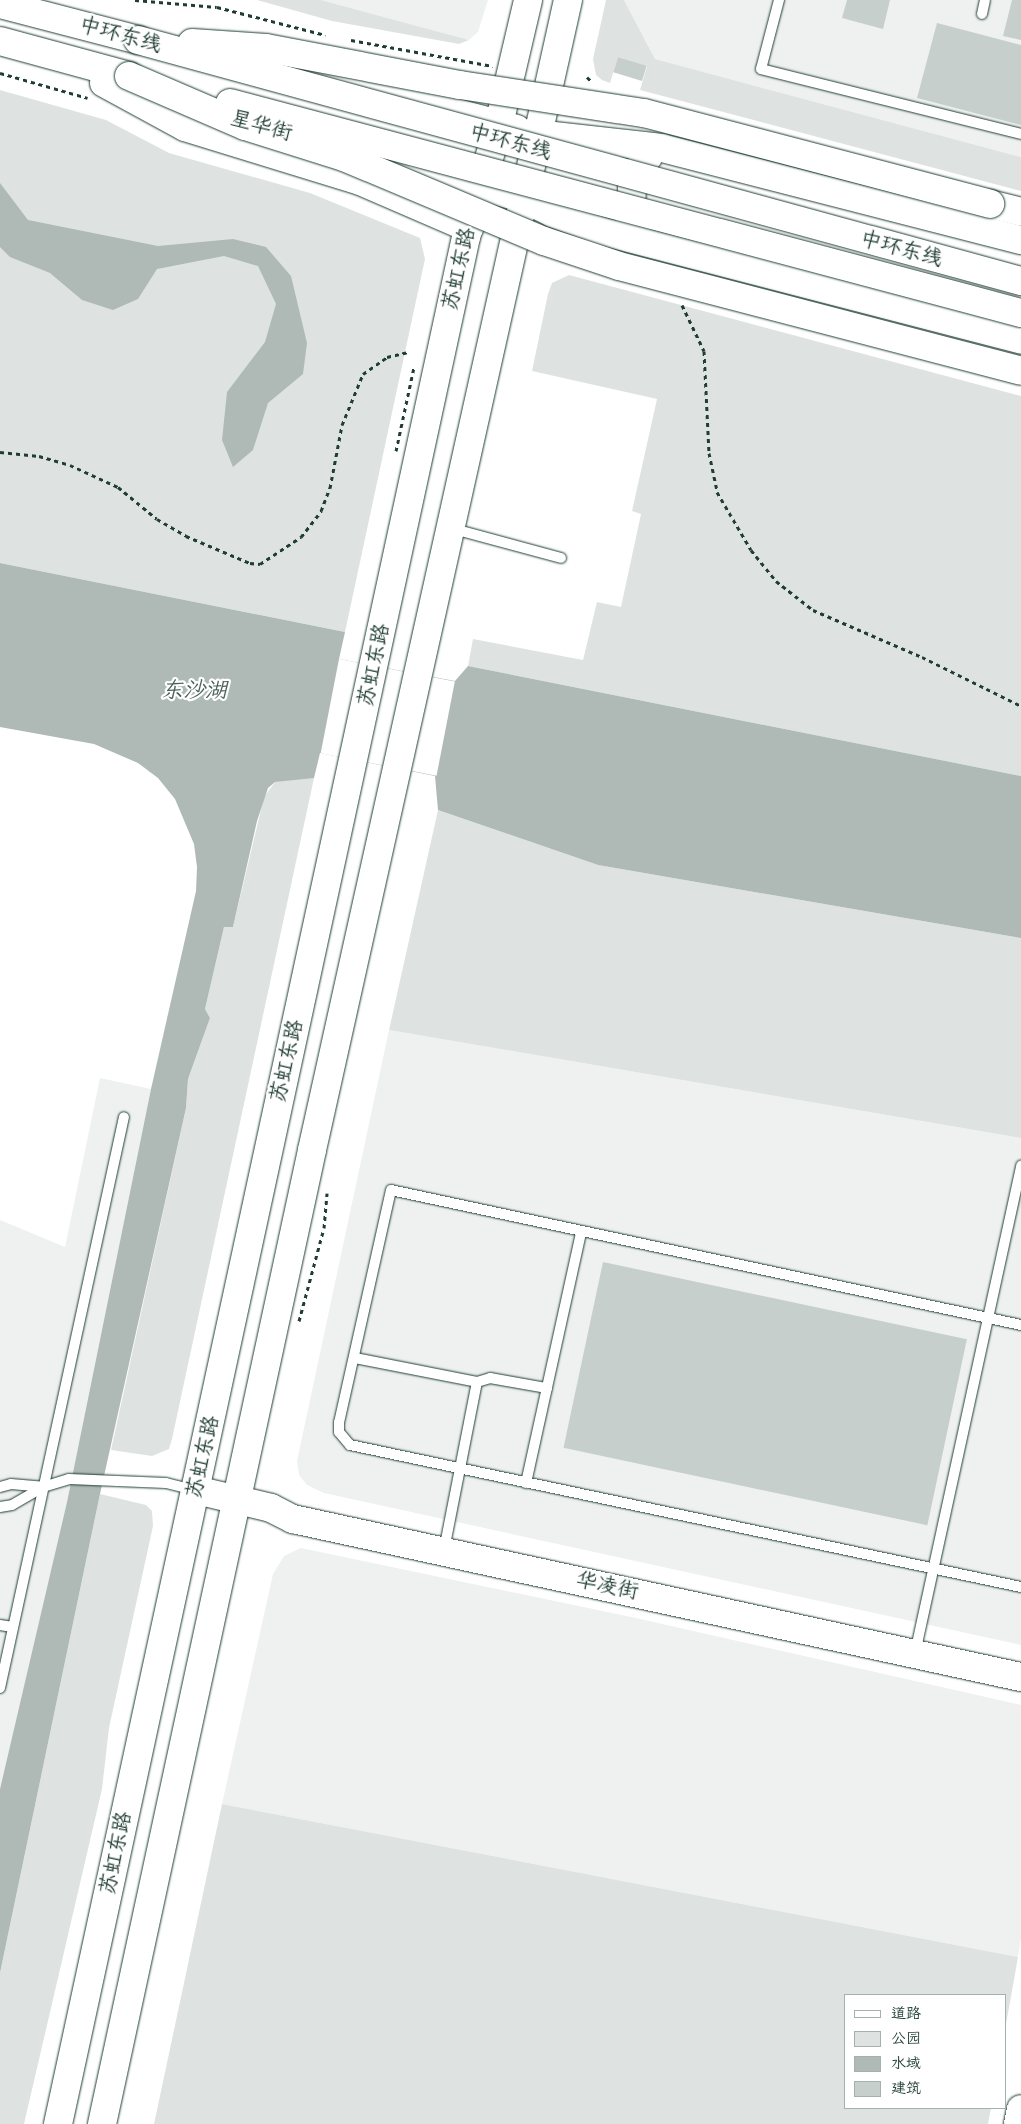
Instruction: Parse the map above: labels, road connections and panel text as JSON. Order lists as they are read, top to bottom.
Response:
{
  "streets": {
    "main road": [
      "中环东线",
      "星华街",
      "苏虹东路",
      "华凌街"
    ]
  },
  "crossings": [
    ["中环东线", "星华街"],
    ["星华街", "苏虹东路"],
    ["苏虹东路", "华凌街"]
  ],
  "water": ["东沙湖"],
  "legend": [
    "道路",
    "公园",
    "水域",
    "建筑"
  ]
}
